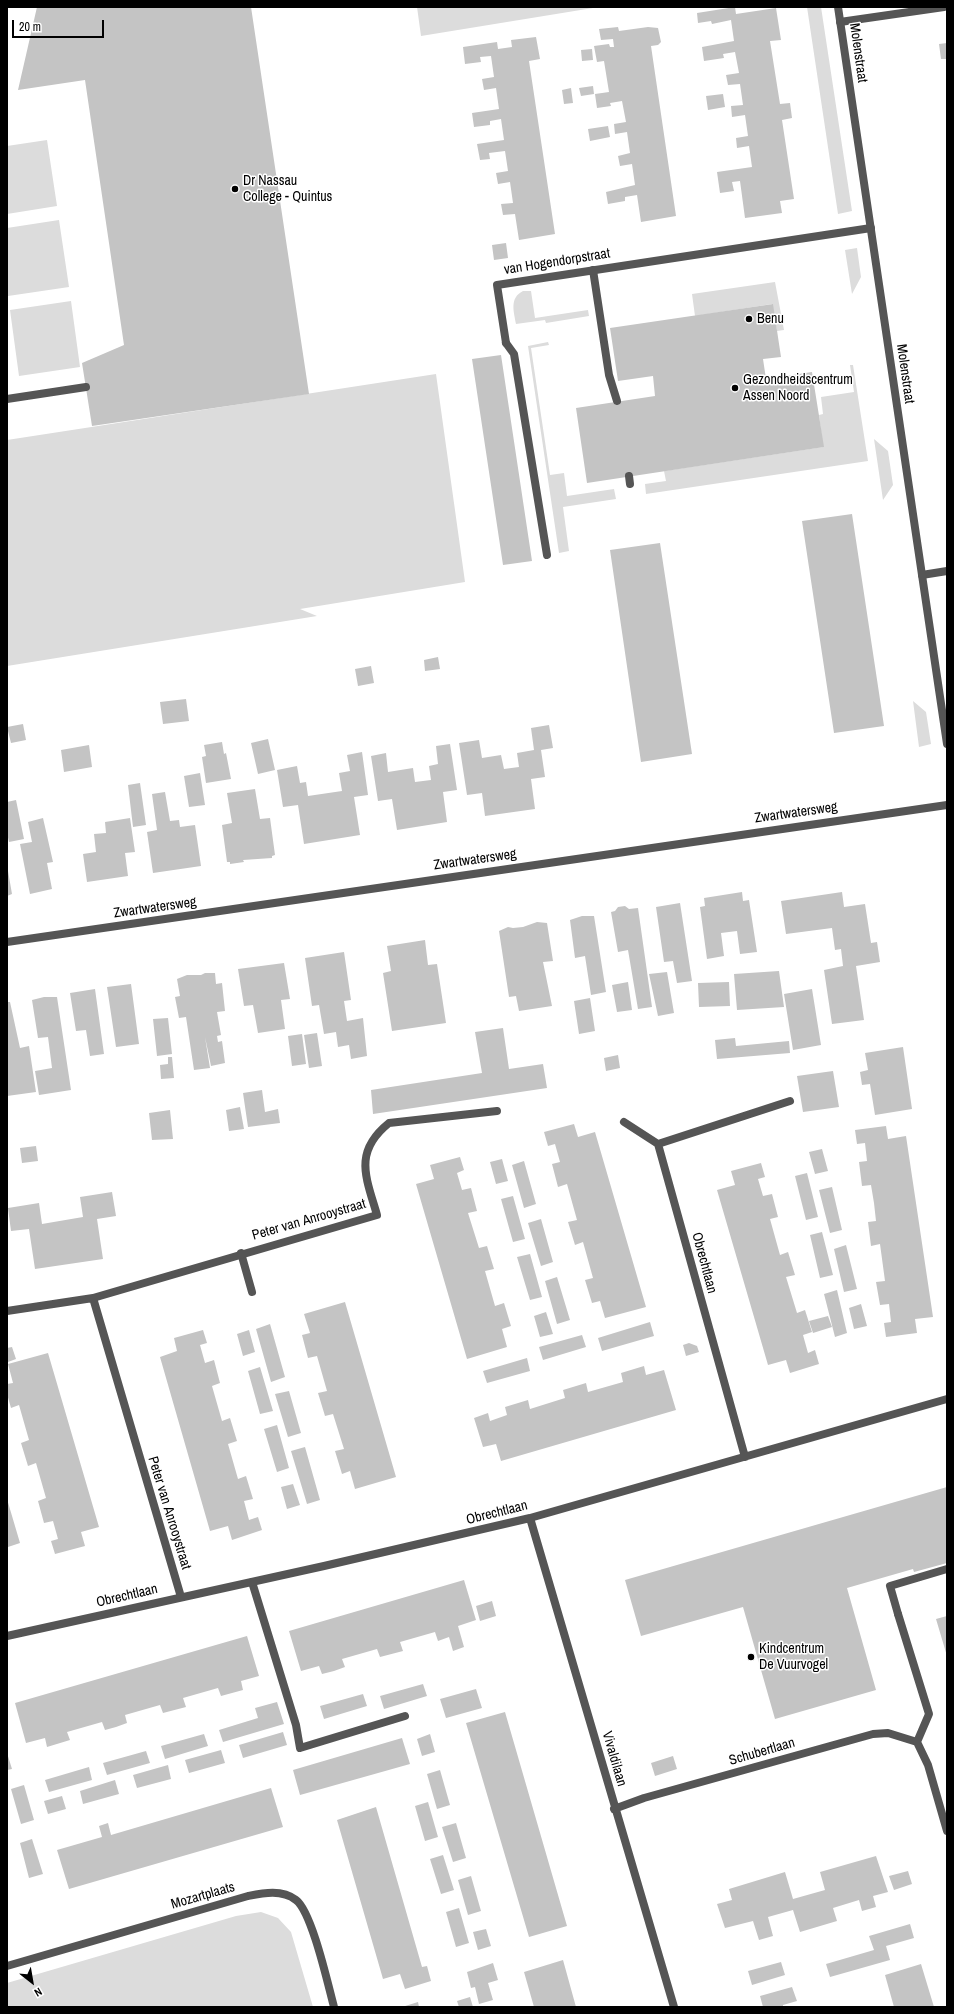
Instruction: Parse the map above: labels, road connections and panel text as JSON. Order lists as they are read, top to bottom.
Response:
{
  "streets": {
    "street": [
      "Molenstraat",
      "van Hogendorpstraat",
      "Zwartwatersweg",
      "Peter van Anrooystraat",
      "Obrechtlaan",
      "Schubertlaan",
      "Vivaldilaan",
      "Mozartplaats"
    ]
  },
  "crossings": [
    ["Molenstraat", "van Hogendorpstraat"],
    ["Peter van Anrooystraat", "Obrechtlaan"],
    ["Obrechtlaan", "Vivaldilaan"],
    ["Schubertlaan", "Vivaldilaan"]
  ],
  "places": [
    "Dr Nassau College - Quintus",
    "Benu",
    "Gezondheidscentrum Assen Noord",
    "Kindcentrum De Vuurvogel"
  ],
  "scale_bar": "20 m",
  "north": "bottom right"
}
